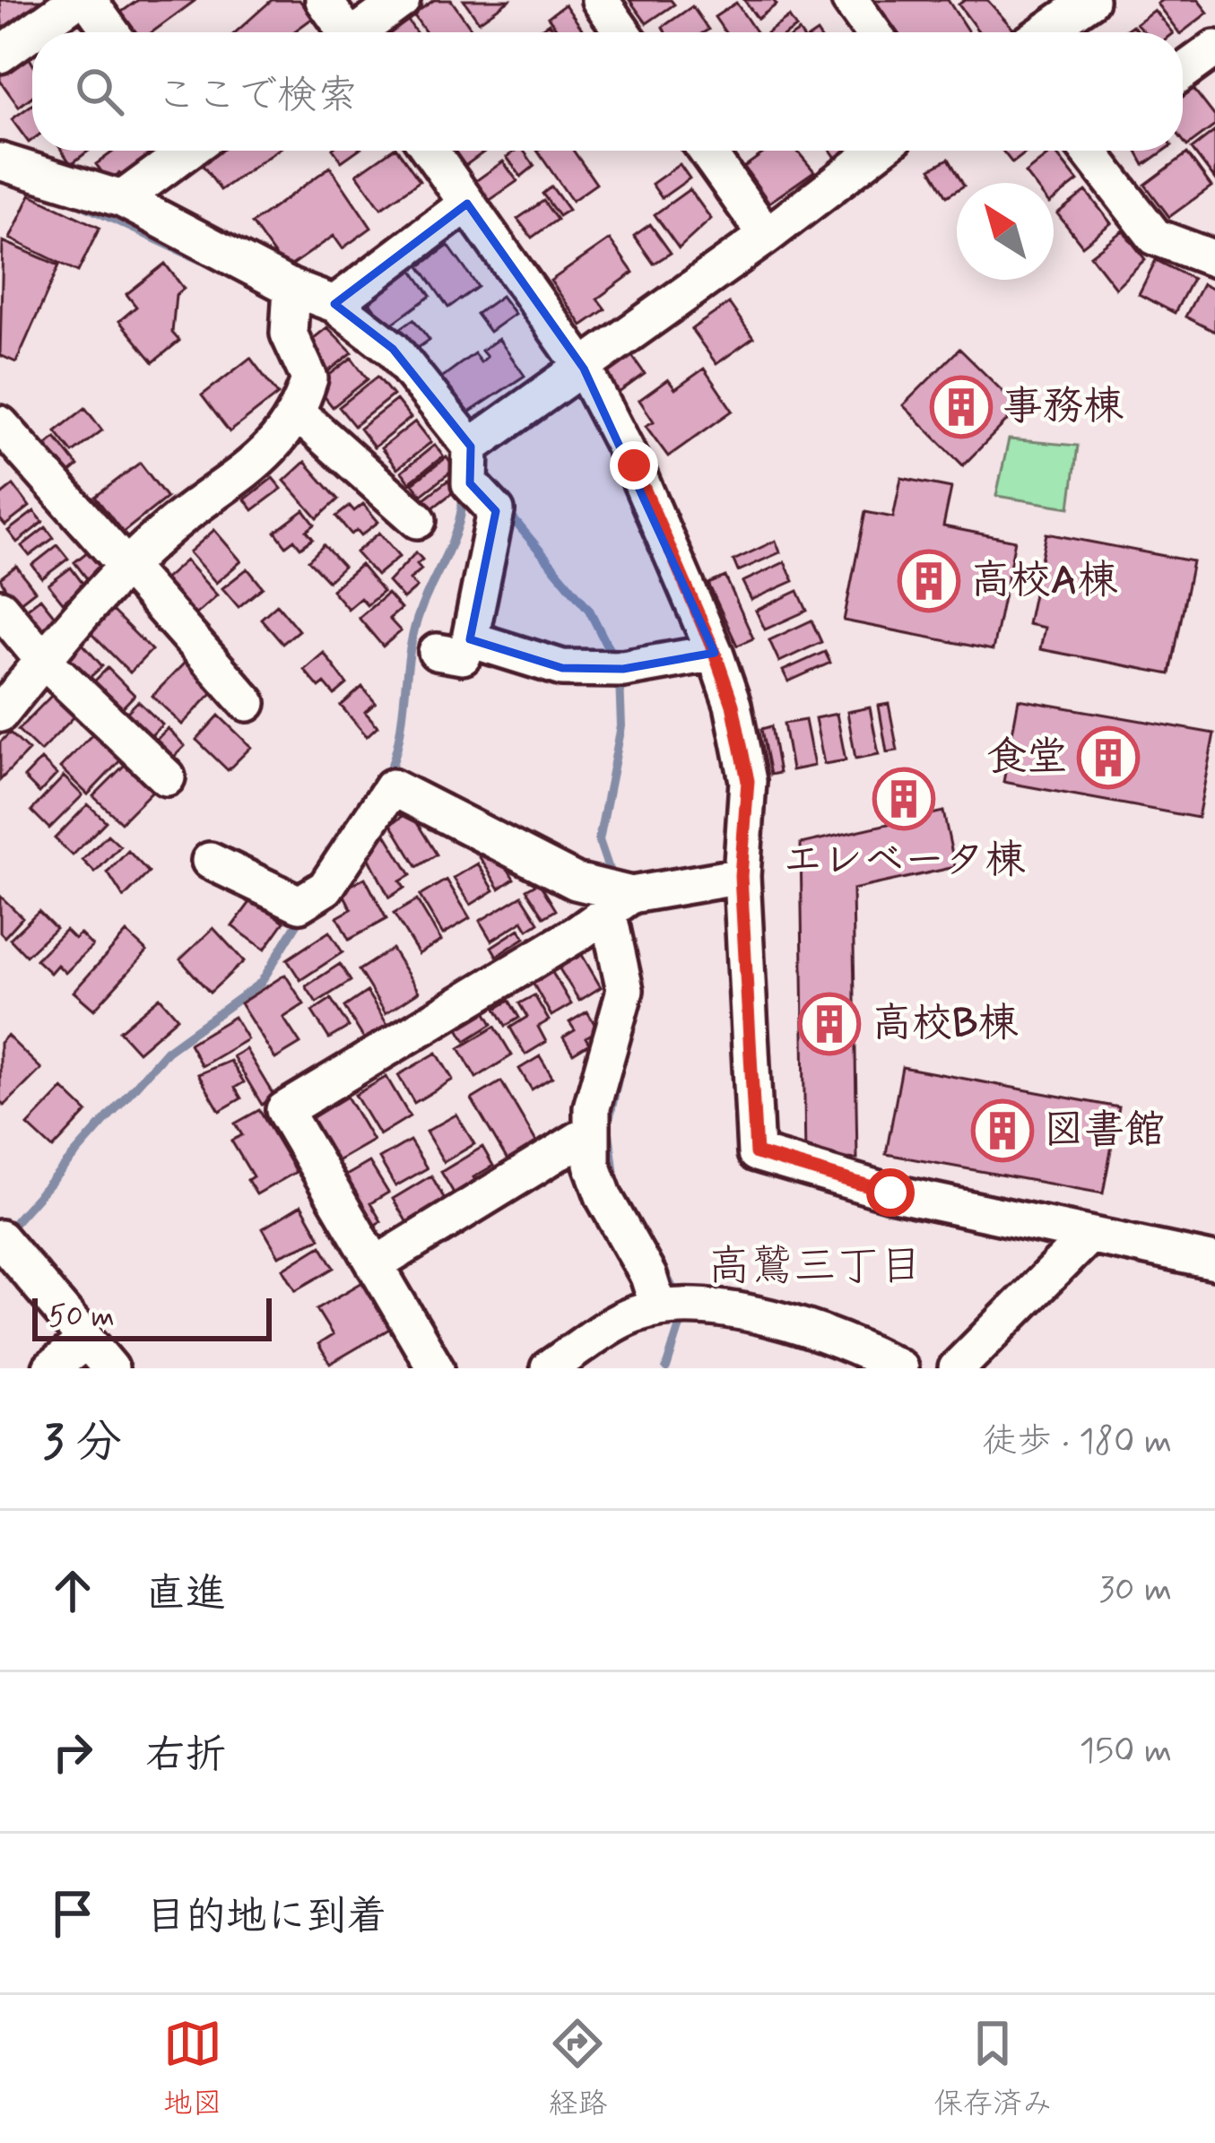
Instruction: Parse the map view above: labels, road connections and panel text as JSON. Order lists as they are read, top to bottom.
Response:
{
  "districts": ["高鷲三丁目"],
  "places": {
    "building": [
      "事務棟",
      "高校A棟",
      "食堂",
      "エレベータ棟",
      "高校B棟",
      "図書館"
    ]
  },
  "scale_bar": "50 m",
  "north": "top left",
  "page": {
    "search": "ここで検索",
    "scale": "50 m",
    "heading": ["3 分", "徒歩 · 180 m"],
    "list": [
      ["直進", "30 m"],
      ["右折", "150 m"],
      "目的地に到着"
    ],
    "nav": ["地図", "経路", "保存済み"]
  }
}
